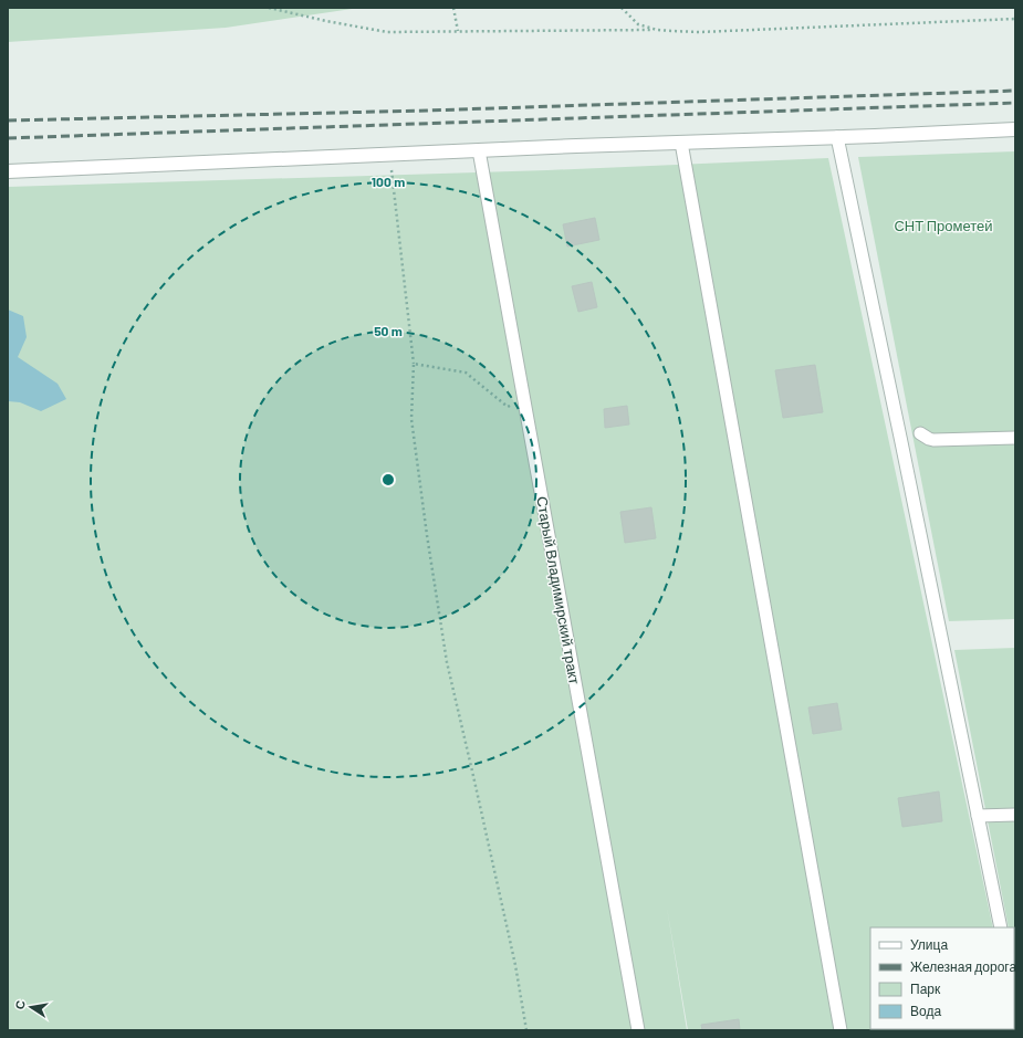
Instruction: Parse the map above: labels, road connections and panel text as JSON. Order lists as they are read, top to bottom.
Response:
{
  "streets": {
    "lane": ["Старый Владимирский тракт"]
  },
  "parks": ["СНТ Прометей"],
  "legend": [
    "Улица",
    "Железная дорога",
    "Парк",
    "Вода"
  ],
  "north": "left",
  "rings": ["100 m", "50 m"]
}
